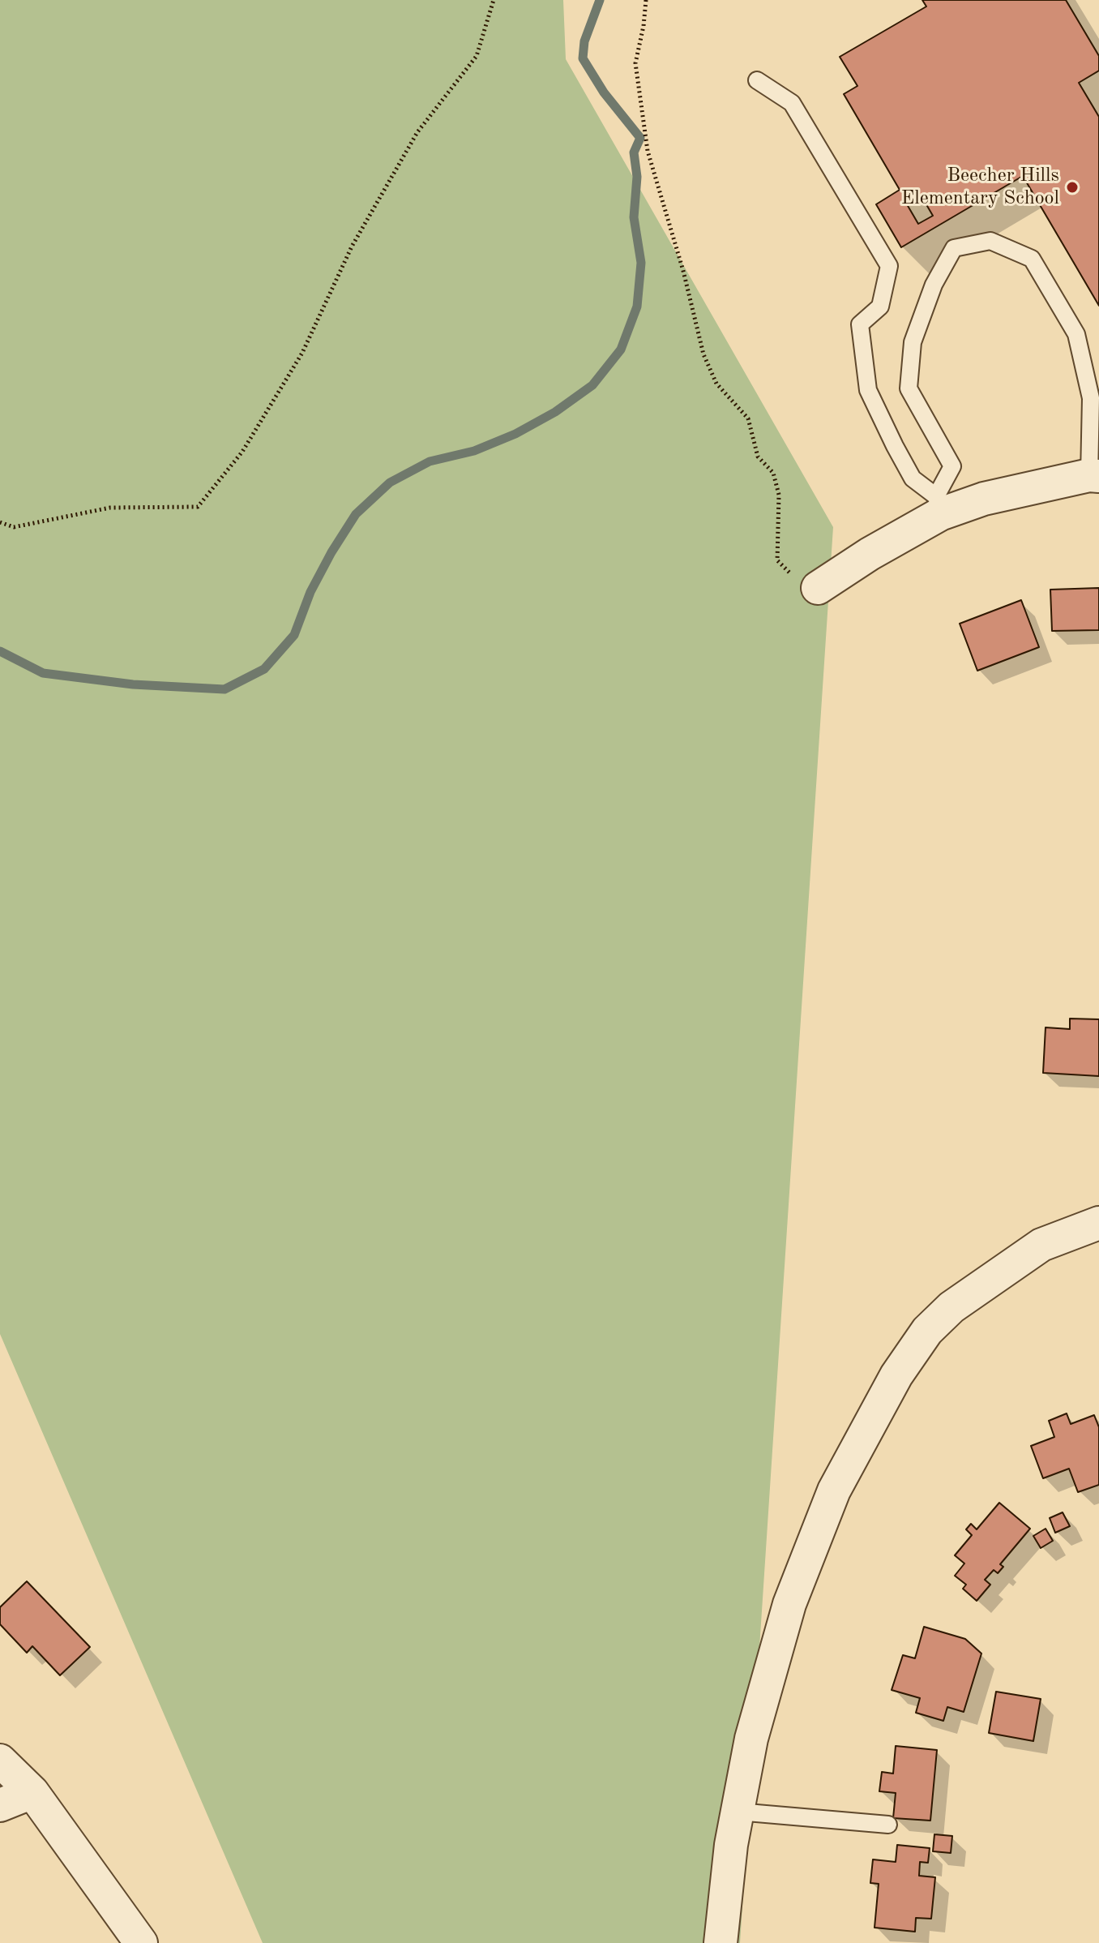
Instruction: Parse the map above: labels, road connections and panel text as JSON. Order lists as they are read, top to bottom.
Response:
{
  "places": ["Beecher Hills Elementary School"]
}
